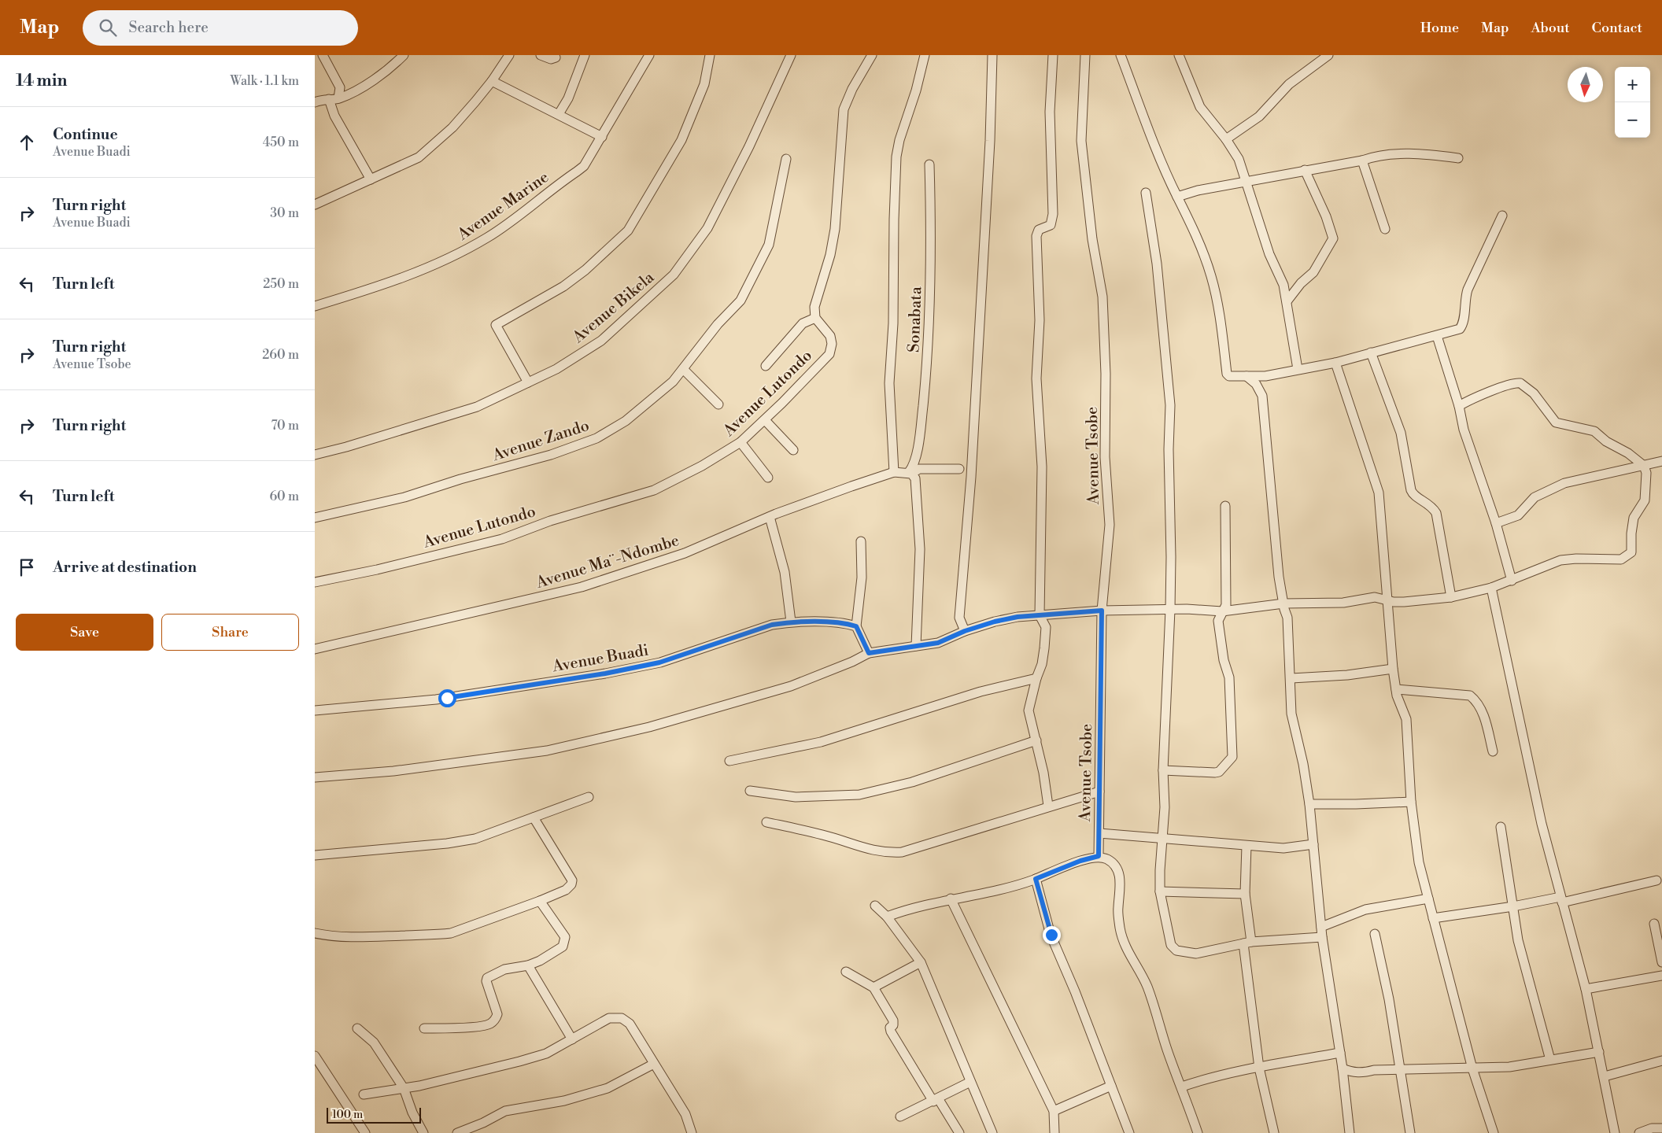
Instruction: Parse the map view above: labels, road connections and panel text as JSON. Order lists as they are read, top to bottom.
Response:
{
  "streets": {
    "street": [
      "Avenue Marine",
      "Avenue Bikela",
      "Sonabata",
      "Avenue Lutondo",
      "Avenue Zando",
      "Avenue Tsobe",
      "Avenue Ma¨-Ndombe",
      "Avenue Buadi"
    ]
  },
  "crossings": [
    ["Sonabata", "Avenue Ma¨-Ndombe"]
  ],
  "scale_bar": "100 m",
  "north": "bottom",
  "page": {
    "header": "Map",
    "search": "Search here",
    "nav": [
      "Home",
      "Map",
      "About",
      "Contact"
    ],
    "heading": ["14 min", "Walk · 1.1 km"],
    "map_buttons": ["+", "−"],
    "list": [
      ["Continue", "Avenue Buadi", "450 m"],
      ["Turn right", "Avenue Buadi", "30 m"],
      ["Turn left", "250 m"],
      ["Turn right", "Avenue Tsobe", "260 m"],
      ["Turn right", "70 m"],
      ["Turn left", "60 m"],
      "Arrive at destination"
    ],
    "buttons": ["Save", "Share"],
    "scale": "100 m"
  }
}
